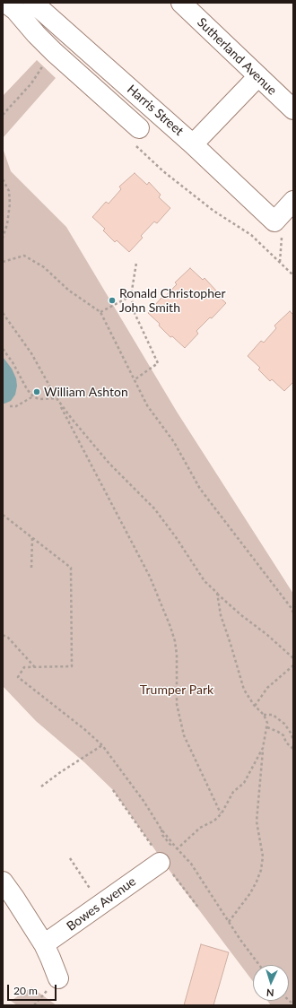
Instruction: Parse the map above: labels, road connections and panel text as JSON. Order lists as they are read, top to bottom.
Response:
{
  "streets": {
    "street": ["Sutherland Avenue", "Harris Street", "Bowes Avenue"]
  },
  "parks": ["Trumper Park"],
  "places": ["Ronald Christopher John Smith", "William Ashton"],
  "scale_bar": "20 m",
  "north": "bottom"
}
